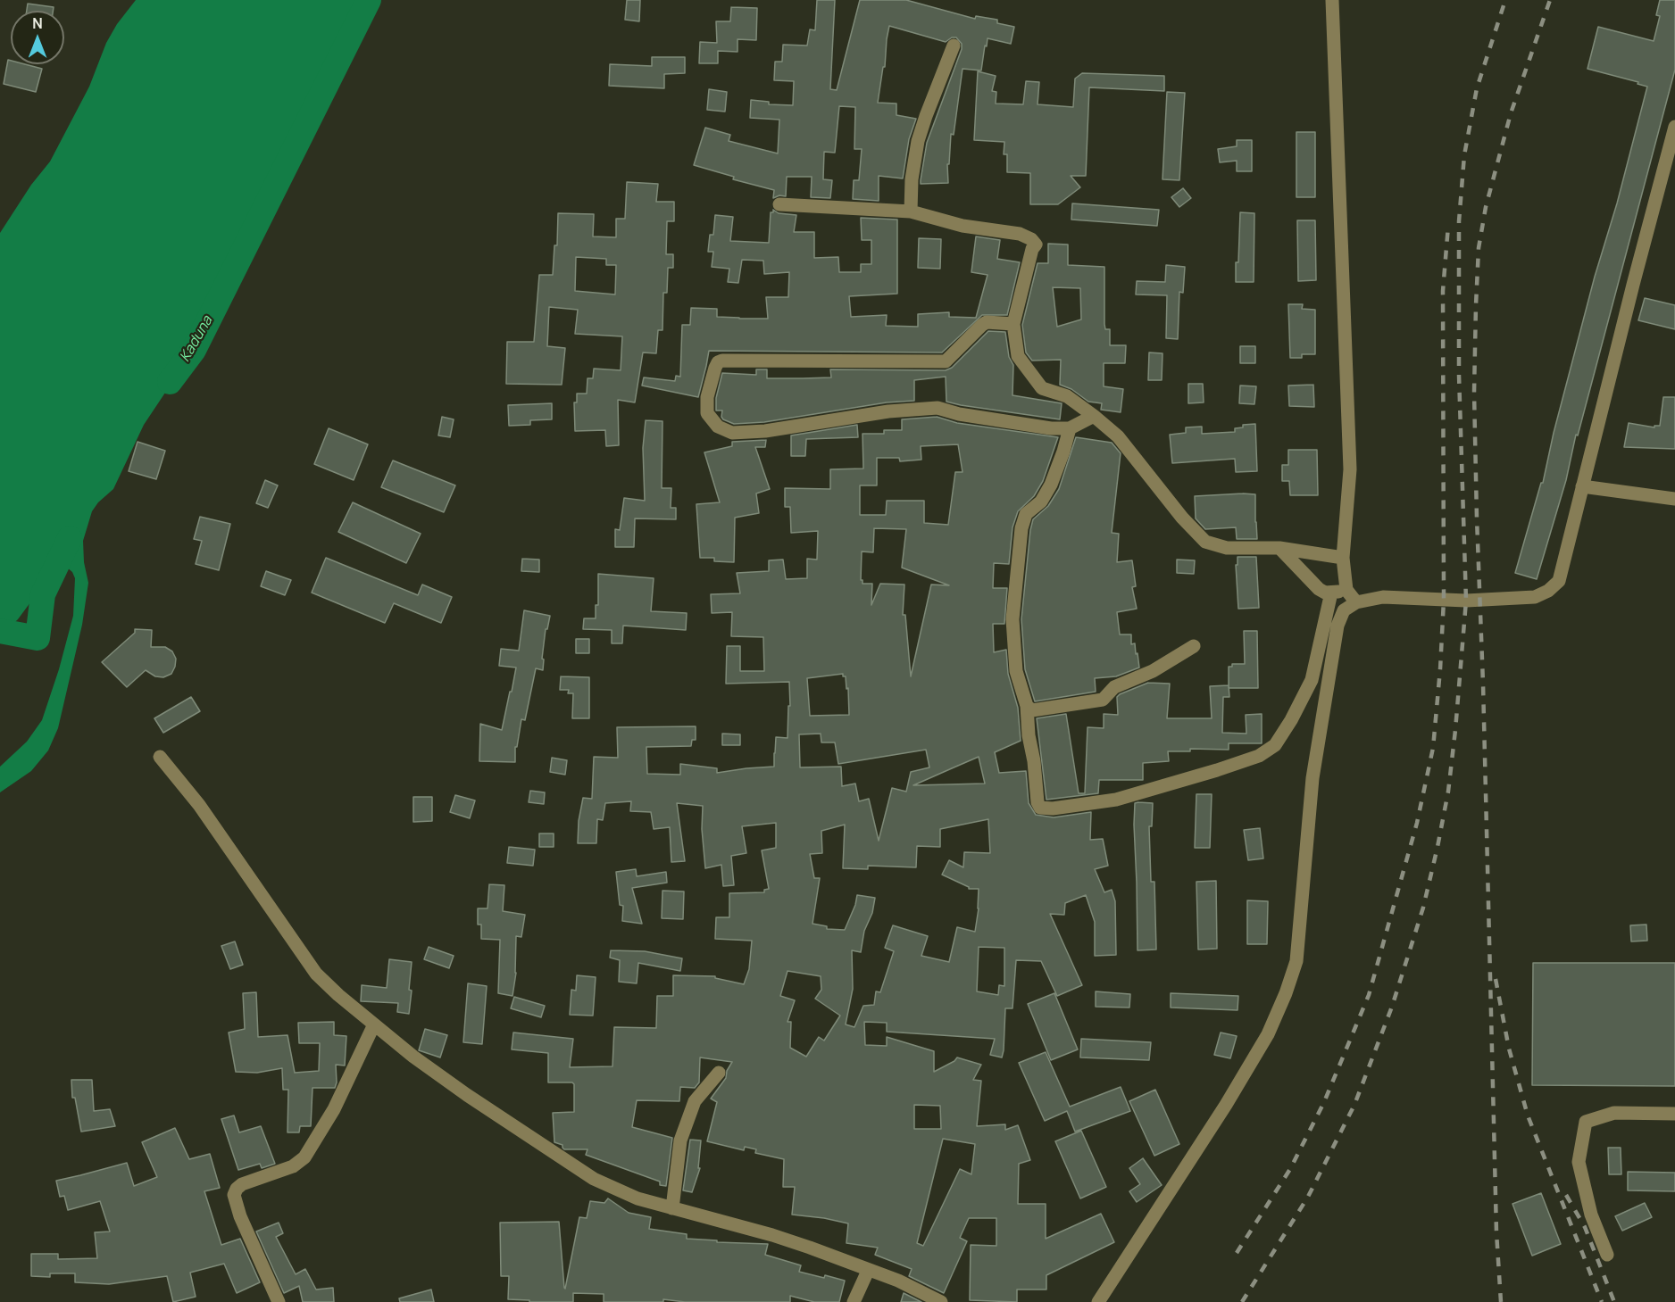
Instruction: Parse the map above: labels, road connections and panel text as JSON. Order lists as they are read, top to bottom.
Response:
{
  "water": ["Kaduna"],
  "north": "top"
}
